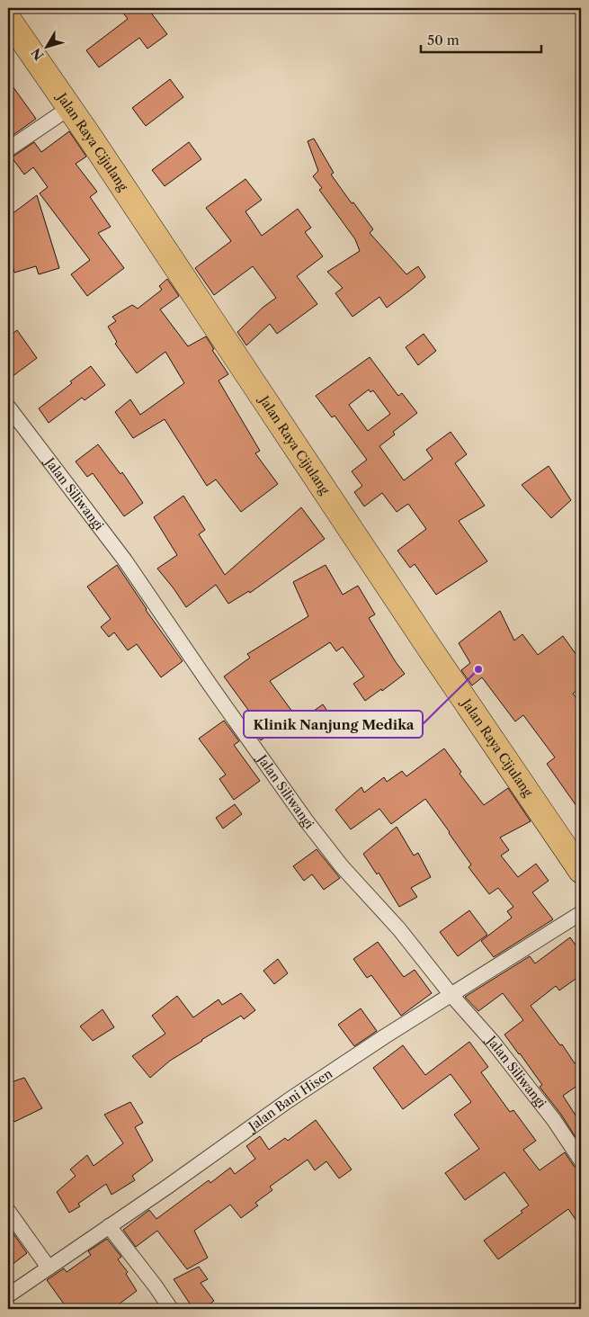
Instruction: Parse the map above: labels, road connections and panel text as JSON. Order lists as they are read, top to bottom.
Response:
{
  "streets": {
    "highway": ["Jalan Raya Cijulang"],
    "street": ["Jalan Siliwangi", "Jalan Bani Hisen"]
  },
  "crossings": [
    ["Jalan Siliwangi", "Jalan Bani Hisen"]
  ],
  "places": ["Klinik Nanjung Medika"],
  "scale_bar": "50 m",
  "north": "bottom left"
}
